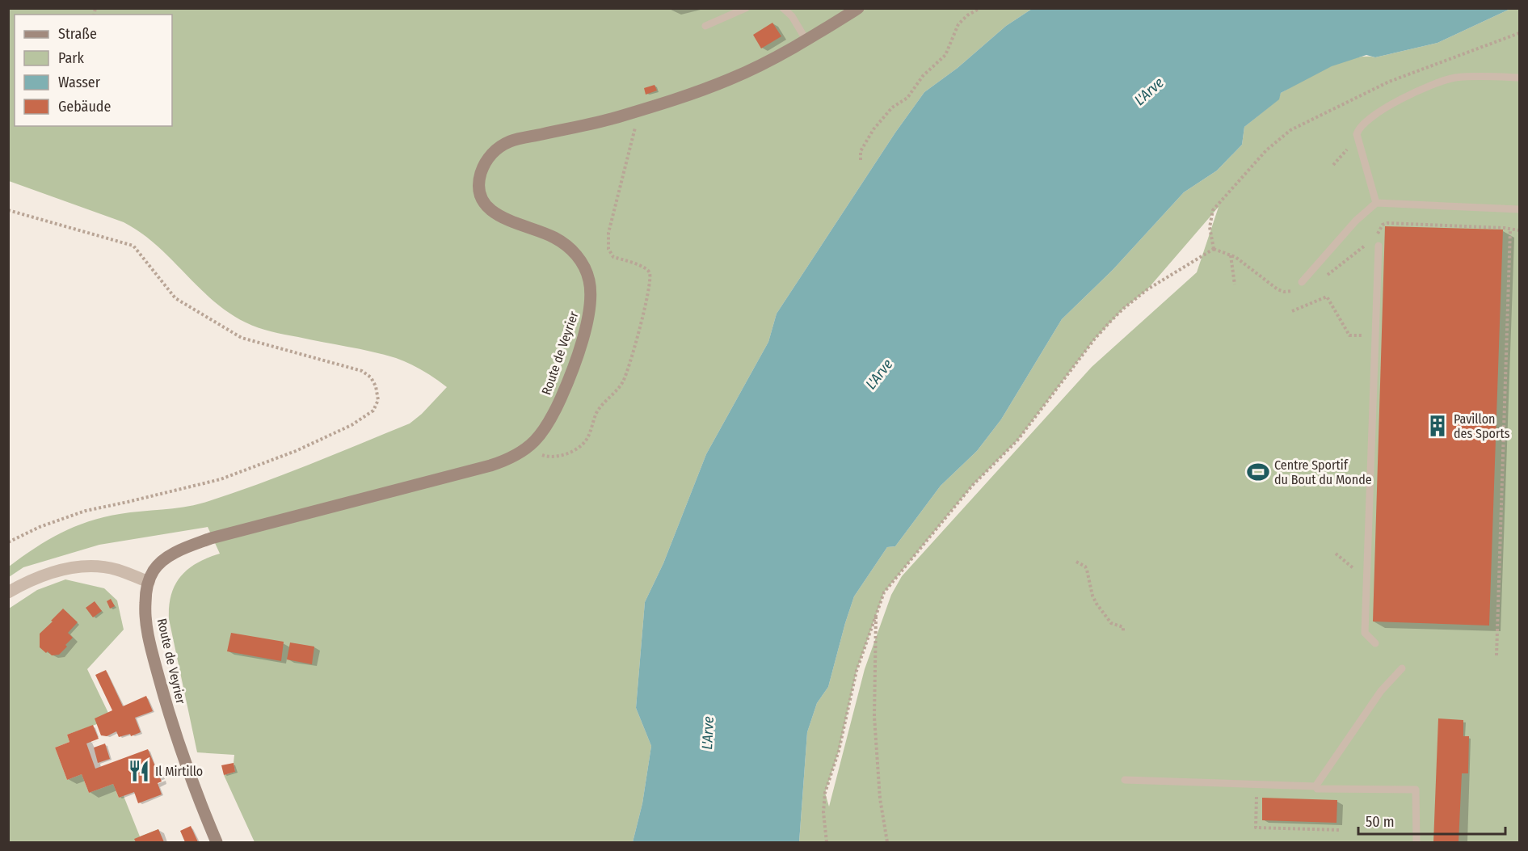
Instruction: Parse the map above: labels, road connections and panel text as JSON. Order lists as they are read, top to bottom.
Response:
{
  "streets": {
    "main road": ["Route de Veyrier"]
  },
  "water": ["L'Arve"],
  "places": {
    "building": ["Pavillon des Sports"],
    "sports": ["Centre Sportif du Bout du Monde"],
    "restaurant": ["Il Mirtillo"]
  },
  "legend": [
    "Straße",
    "Park",
    "Wasser",
    "Gebäude"
  ],
  "scale_bar": "50 m"
}
